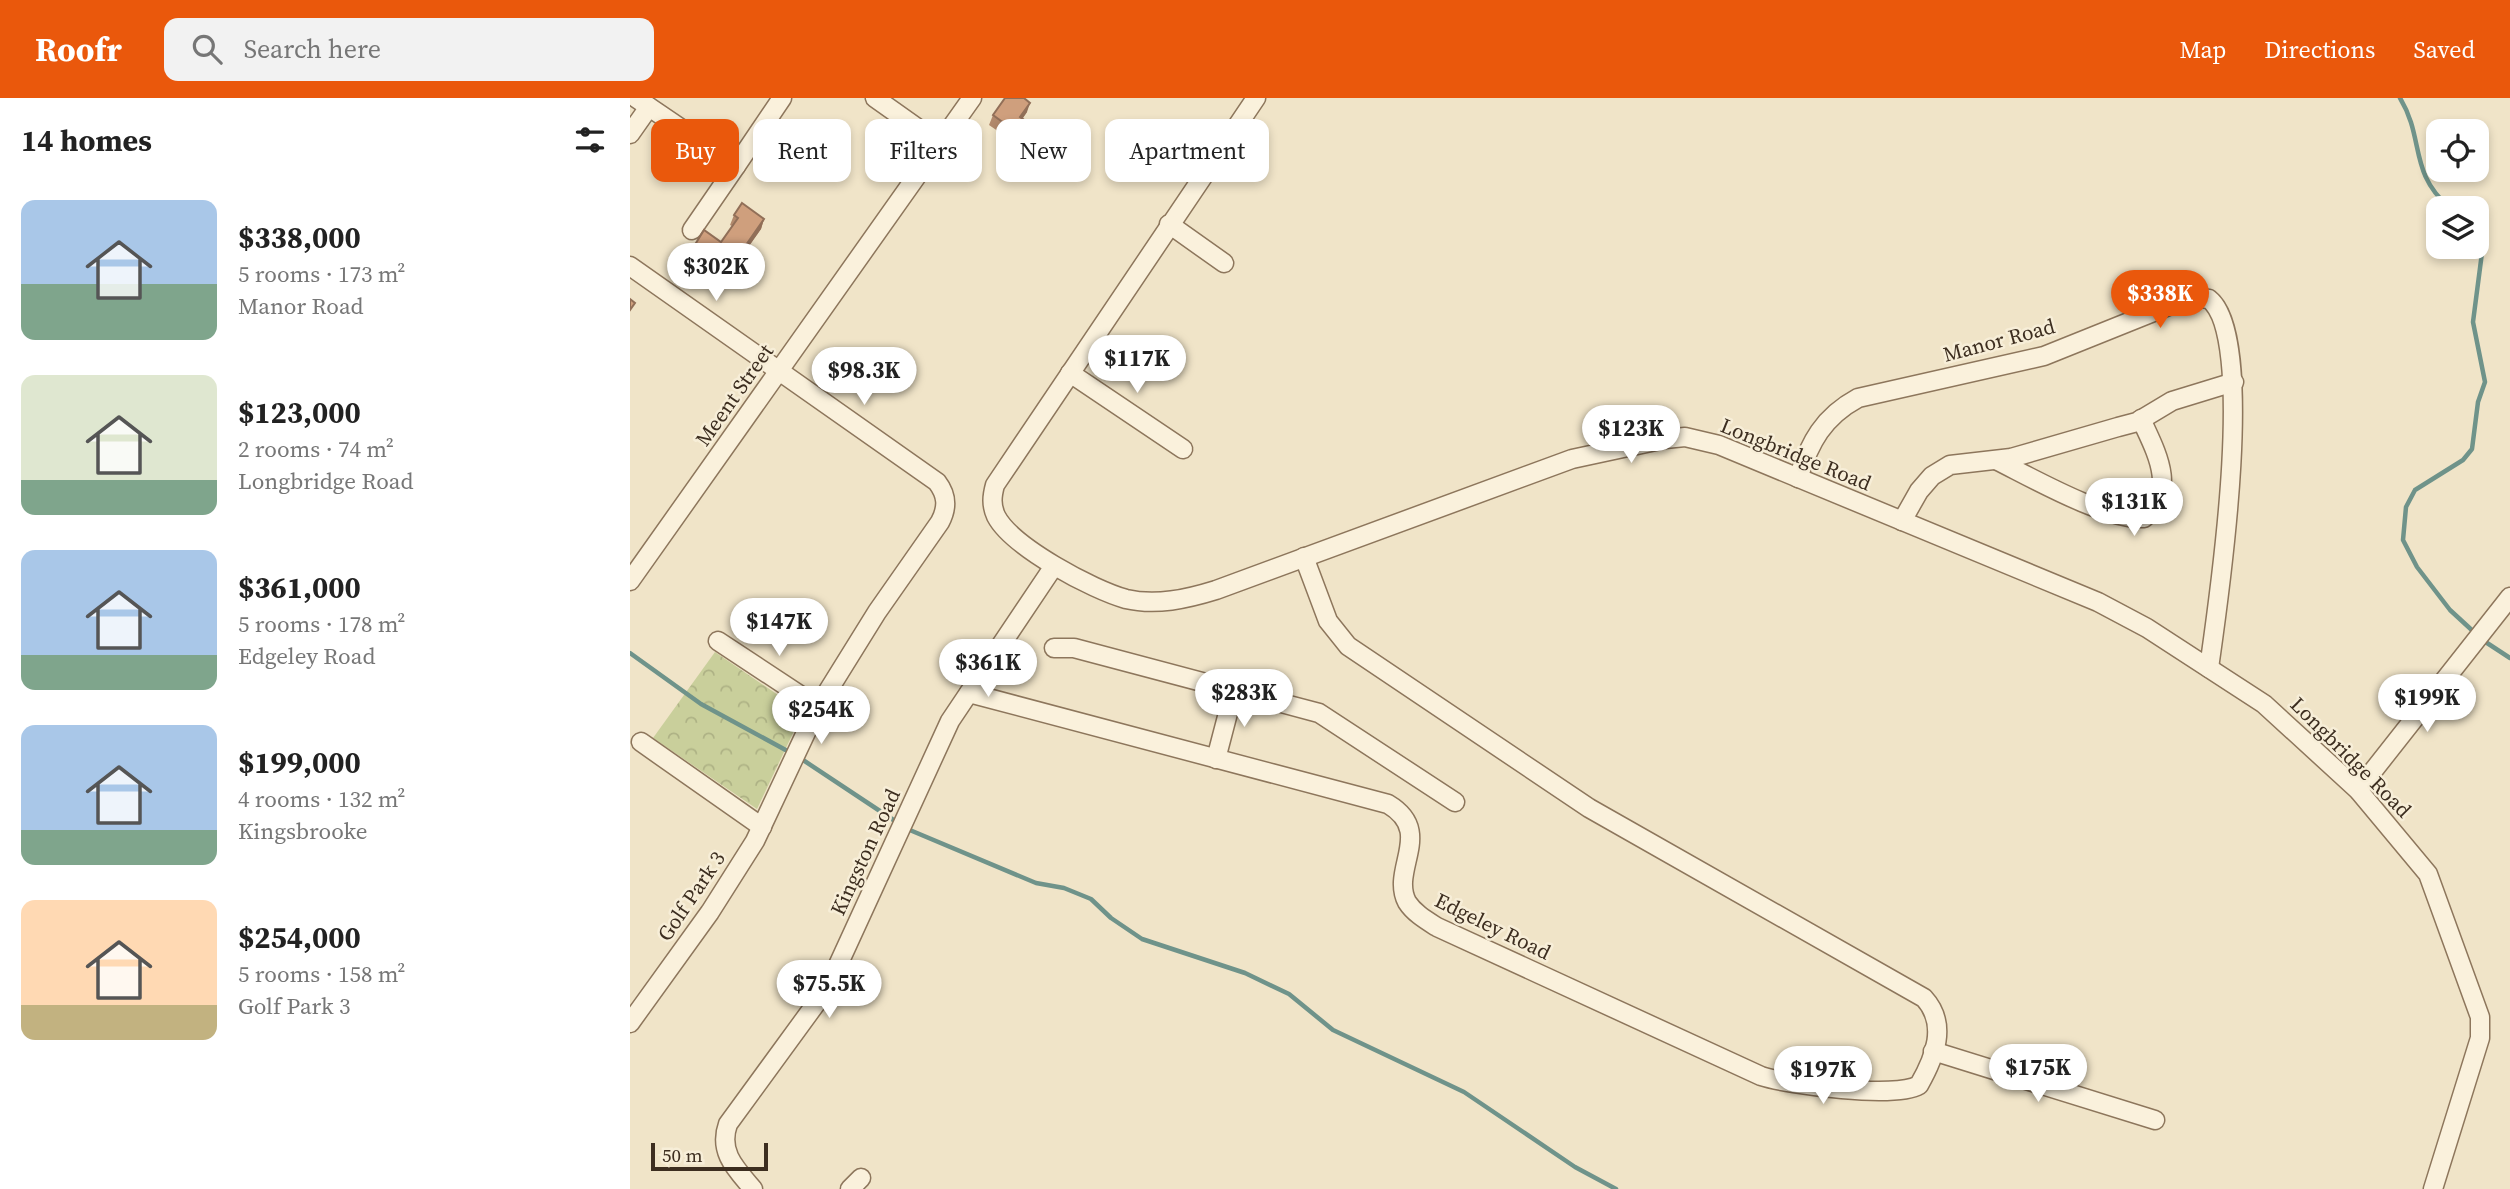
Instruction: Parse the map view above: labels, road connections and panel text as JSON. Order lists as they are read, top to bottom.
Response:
{
  "streets": {
    "street": [
      "Manor Road",
      "Meent Street",
      "Longbridge Road",
      "Kingston Road",
      "Golf Park 3",
      "Edgeley Road"
    ]
  },
  "crossings": [
    ["Manor Road", "Longbridge Road"],
    ["Meent Street", "Golf Park 3"],
    ["Longbridge Road", "Kingston Road"],
    ["Longbridge Road", "Edgeley Road"],
    ["Kingston Road", "Edgeley Road"]
  ],
  "scale_bar": "50 m",
  "page": {
    "header": "Roofr",
    "search": "Search here",
    "nav": ["Map", "Directions", "Saved"],
    "heading": "14 homes",
    "chip": [
      "Buy",
      "Rent",
      "Filters",
      "New",
      "Apartment"
    ],
    "list": [
      {
        "name": "$338,000",
        "note": "5 rooms · 173 m² · Manor Road"
      },
      {
        "name": "$123,000",
        "note": "2 rooms · 74 m² · Longbridge Road"
      },
      {
        "name": "$361,000",
        "note": "5 rooms · 178 m² · Edgeley Road"
      },
      {
        "name": "$199,000",
        "note": "4 rooms · 132 m² · Kingsbrooke"
      },
      {
        "name": "$254,000",
        "note": "5 rooms · 158 m² · Golf Park 3"
      }
    ],
    "price": [
      "$302K",
      "$338K",
      "$117K",
      "$98.3K",
      "$123K",
      "$131K",
      "$147K",
      "$361K",
      "$283K",
      "$199K",
      "$254K",
      "$75.5K",
      "$175K",
      "$197K"
    ],
    "scale": "50 m"
  }
}
